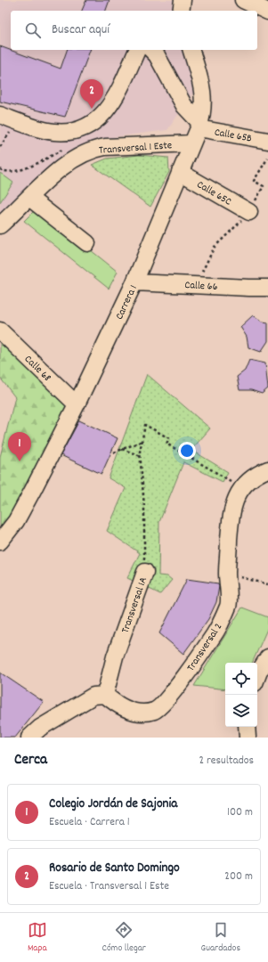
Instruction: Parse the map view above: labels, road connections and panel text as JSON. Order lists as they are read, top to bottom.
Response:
{
  "streets": {
    "street": [
      "Calle 65B",
      "Transversal 1 Este",
      "Calle 65C",
      "Calle 66",
      "Carrera 1",
      "Calle 68",
      "Transversal 1A",
      "Transversal 2"
    ]
  },
  "crossings": [
    ["Calle 65B", "Carrera 1"],
    ["Transversal 1 Este", "Carrera 1"],
    ["Calle 65C", "Carrera 1"],
    ["Calle 66", "Carrera 1"],
    ["Carrera 1", "Calle 68"],
    ["Transversal 1A", "Transversal 2"]
  ],
  "page": {
    "search": "Buscar aquí",
    "pins": ["2", "1"],
    "heading": ["Cerca", "2 resultados"],
    "list": [
      {
        "mark": "1",
        "name": "Colegio Jordán de Sajonia",
        "note": "Escuela · Carrera 1",
        "value": "100 m"
      },
      {
        "mark": "2",
        "name": "Rosario de Santo Domingo",
        "note": "Escuela · Transversal 1 Este",
        "value": "200 m"
      }
    ],
    "nav": ["Mapa", "Cómo llegar", "Guardados"]
  }
}
